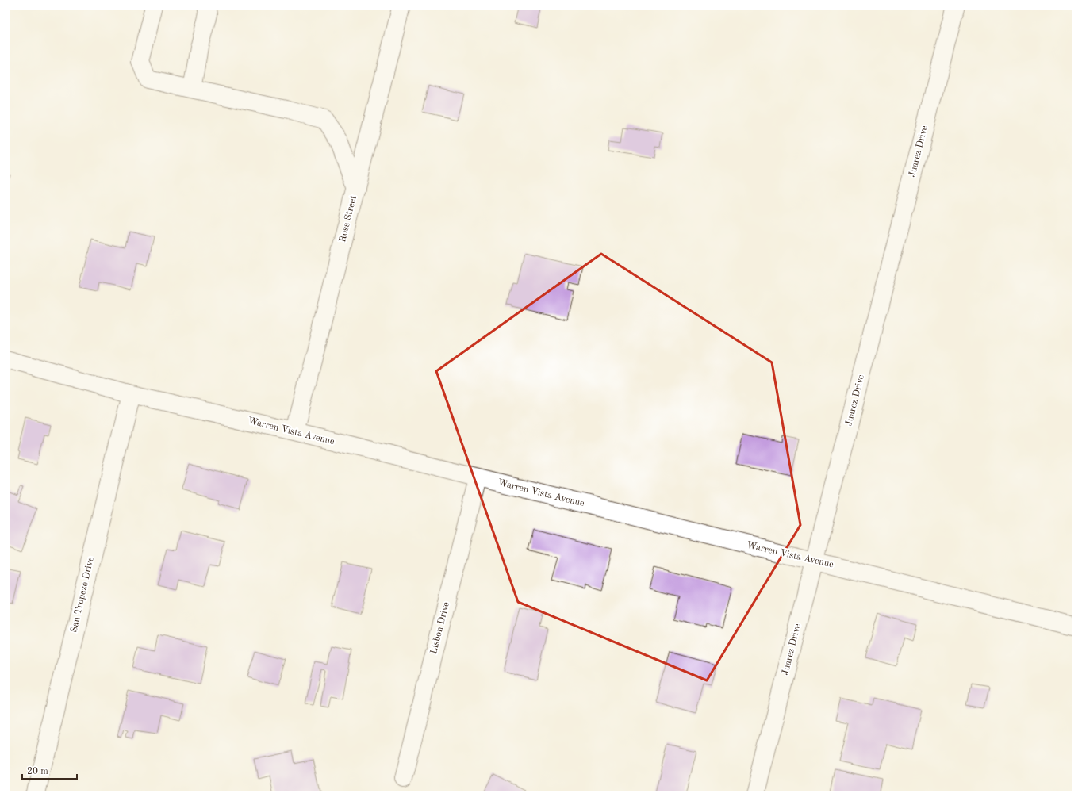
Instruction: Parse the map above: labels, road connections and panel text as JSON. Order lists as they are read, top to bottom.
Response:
{
  "streets": {
    "street": [
      "Juarez Drive",
      "Ross Street",
      "Warren Vista Avenue",
      "San Tropeze Drive",
      "Lisbon Drive"
    ]
  },
  "crossings": [
    ["Juarez Drive", "Warren Vista Avenue"],
    ["Ross Street", "Warren Vista Avenue"],
    ["Warren Vista Avenue", "San Tropeze Drive"],
    ["Warren Vista Avenue", "Lisbon Drive"]
  ],
  "scale_bar": "20 m"
}
